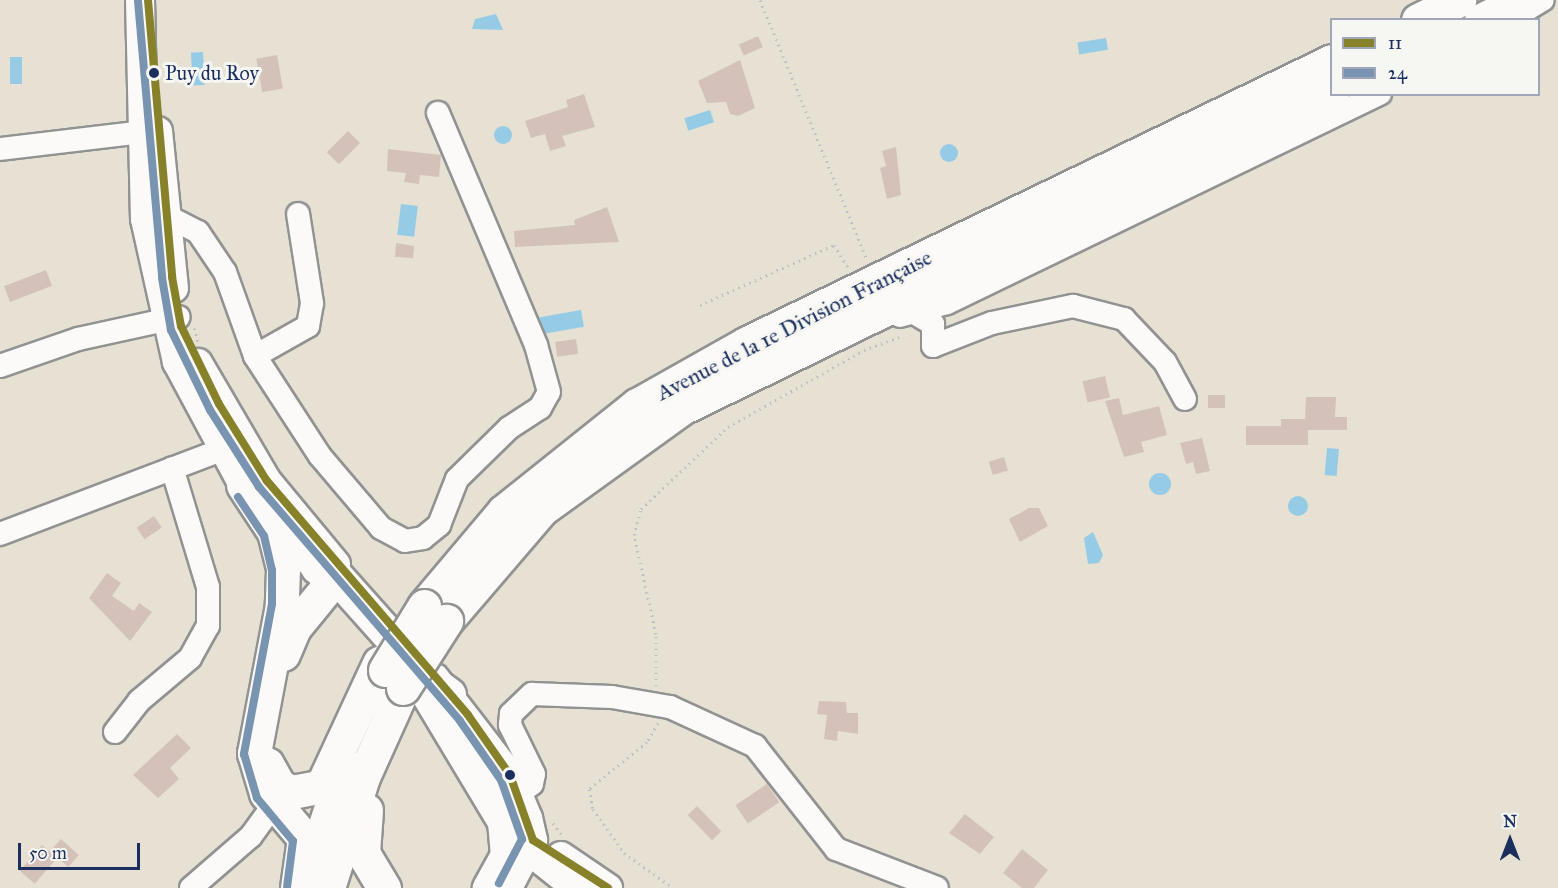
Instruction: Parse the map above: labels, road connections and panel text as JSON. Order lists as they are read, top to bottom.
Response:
{
  "streets": {
    "highway": ["Avenue de la 1e Division Française"]
  },
  "places": ["Puy du Roy"],
  "lines": ["transit line 11", "transit line 24"],
  "legend": ["11", "24"],
  "scale_bar": "50 m",
  "north": "top"
}
